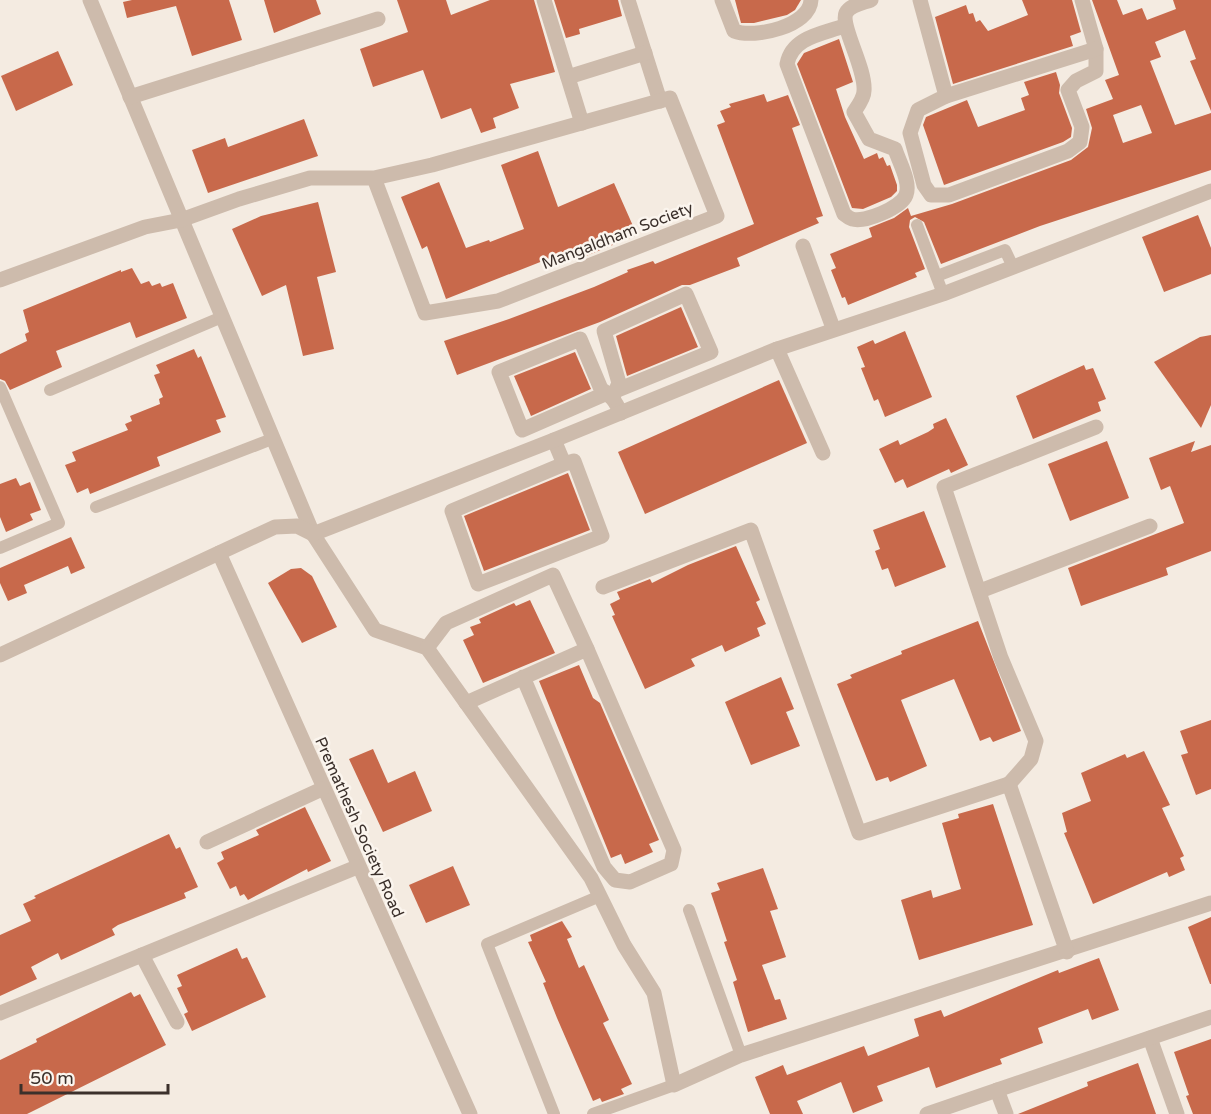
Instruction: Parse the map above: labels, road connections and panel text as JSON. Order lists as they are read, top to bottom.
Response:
{
  "streets": {
    "street": ["Mangaldham Society", "Premathesh Society Road"]
  },
  "scale_bar": "50 m"
}
